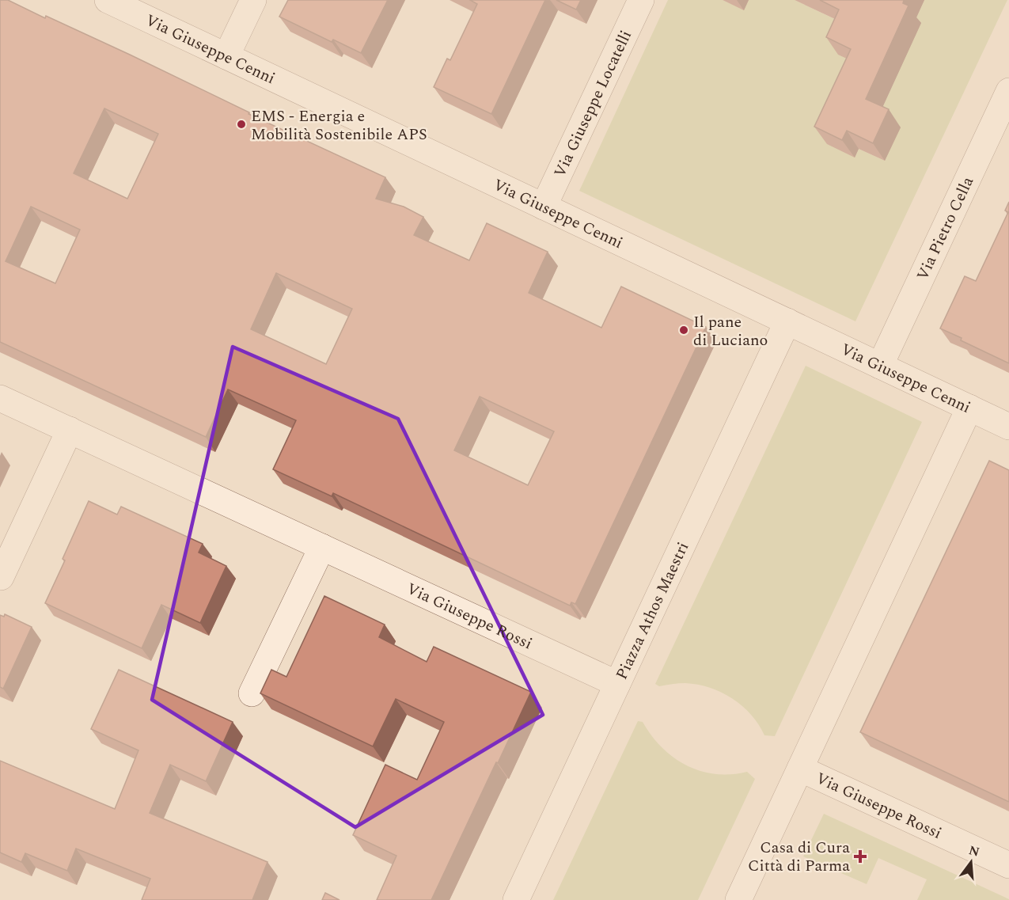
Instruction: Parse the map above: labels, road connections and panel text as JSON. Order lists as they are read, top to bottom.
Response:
{
  "streets": {
    "street": [
      "Via Giuseppe Cenni",
      "Via Giuseppe Locatelli",
      "Via Pietro Cella",
      "Piazza Athos Maestri",
      "Via Giuseppe Rossi"
    ]
  },
  "crossings": [
    ["Via Giuseppe Cenni", "Via Giuseppe Locatelli"],
    ["Via Giuseppe Cenni", "Via Pietro Cella"],
    ["Via Giuseppe Cenni", "Piazza Athos Maestri"],
    ["Piazza Athos Maestri", "Via Giuseppe Rossi"]
  ],
  "places": {
    "other": ["EMS - Energia e Mobilità Sostenibile APS", "Il pane di Luciano"],
    "health": ["Casa di Cura Città di Parma"]
  },
  "north": "top"
}
